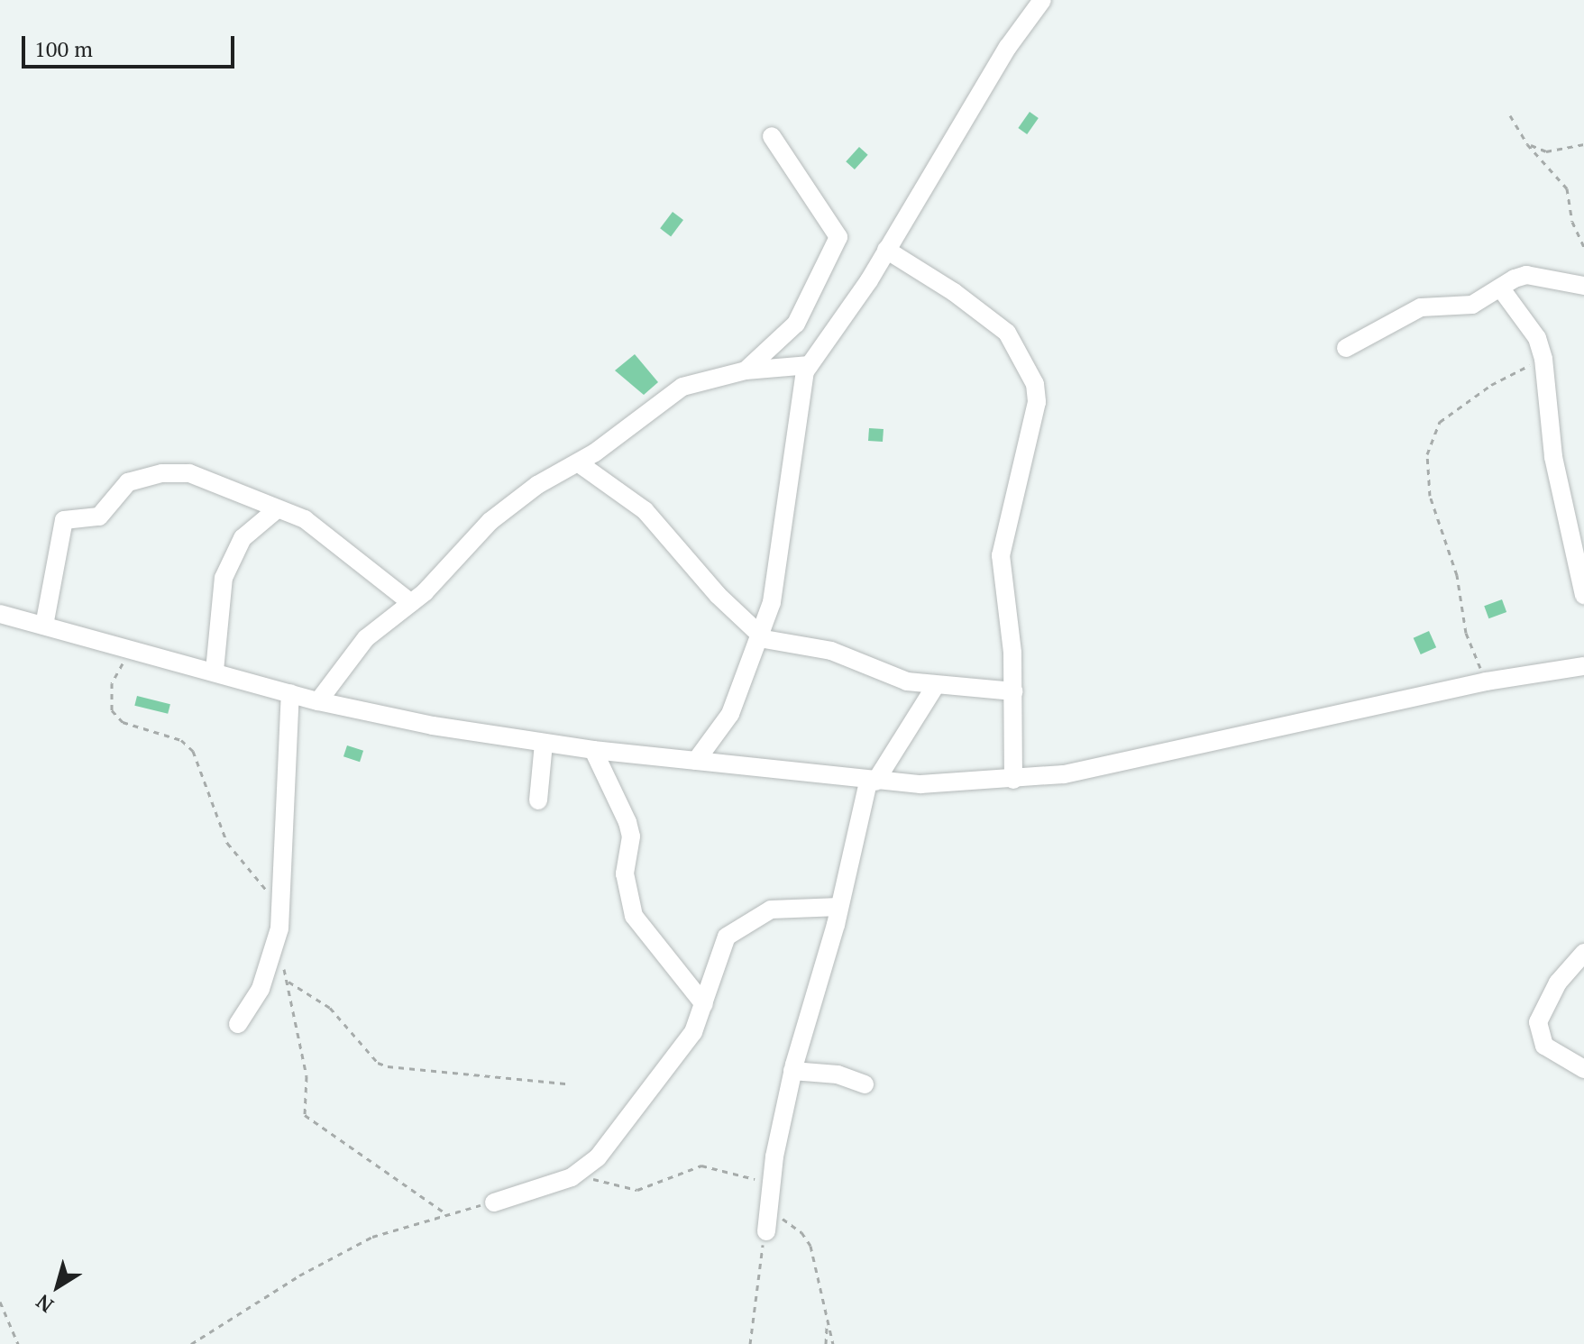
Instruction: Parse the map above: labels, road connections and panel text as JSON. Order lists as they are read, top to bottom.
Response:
{
  "scale_bar": "100 m",
  "north": "bottom left"
}
